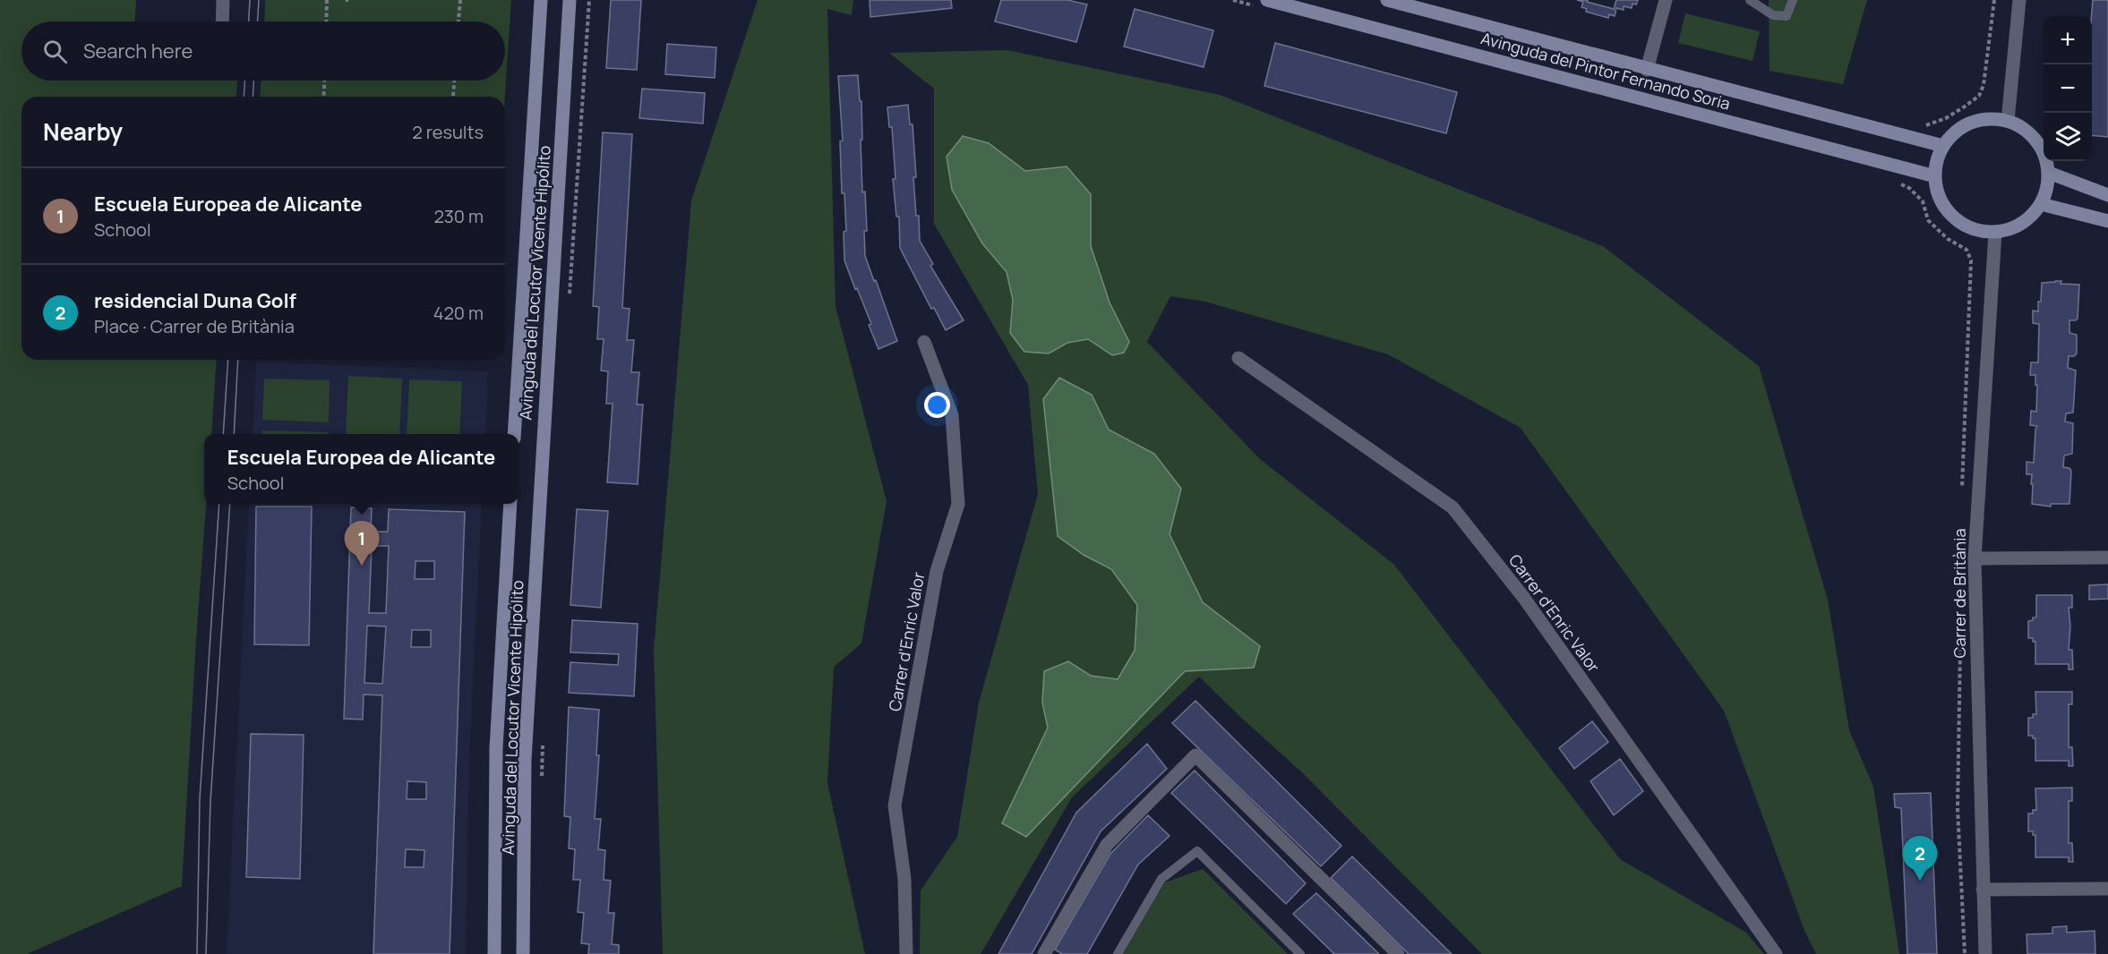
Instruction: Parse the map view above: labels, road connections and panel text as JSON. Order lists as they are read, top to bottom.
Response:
{
  "streets": {
    "main road": ["Avinguda del Pintor Fernando Soria", "Avinguda del Locutor Vicente Hipólito"],
    "street": ["Carrer de Britània", "Carrer d'Enric Valor"]
  },
  "crossings": [
    ["Avinguda del Pintor Fernando Soria", "Carrer de Britània"]
  ],
  "page": {
    "map_buttons": ["+", "−"],
    "search": "Search here",
    "heading": ["Nearby", "2 results"],
    "list": [
      {
        "mark": "1",
        "name": "Escuela Europea de Alicante",
        "note": "School",
        "value": "230 m"
      },
      {
        "mark": "2",
        "name": "residencial Duna Golf",
        "note": "Place · Carrer de Britània",
        "value": "420 m"
      }
    ],
    "popup": ["Escuela Europea de Alicante", "School"],
    "pins": ["1", "2"]
  }
}
